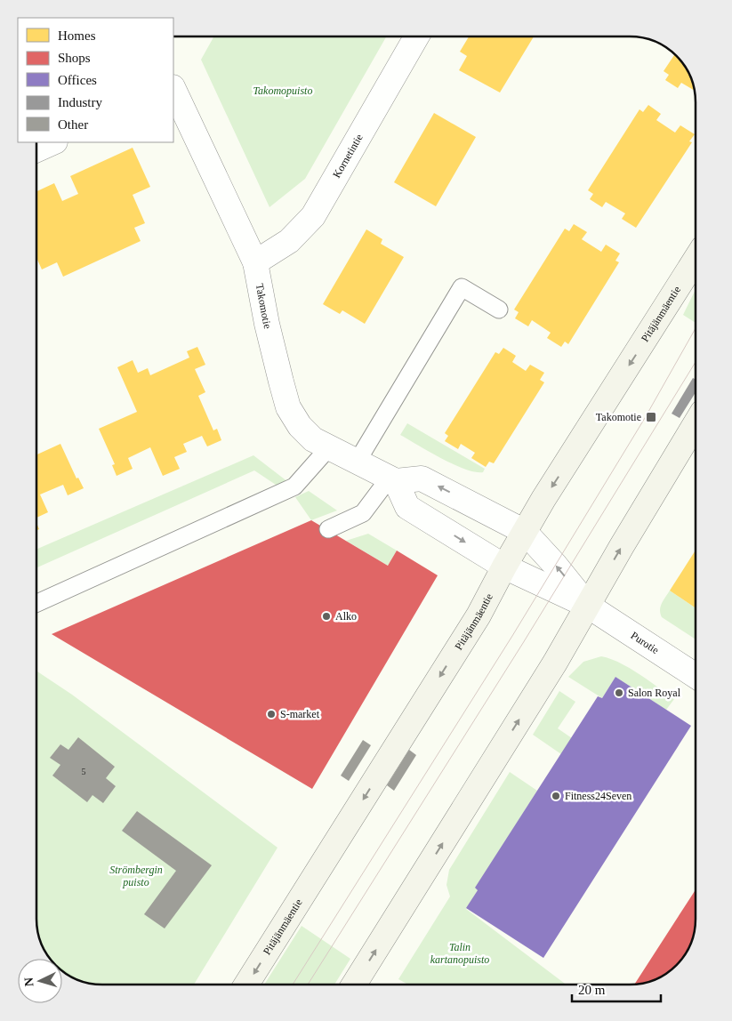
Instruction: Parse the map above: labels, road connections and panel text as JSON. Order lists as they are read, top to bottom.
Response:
{
  "streets": {
    "main road": ["Pitäjänmäentie"],
    "street": ["Kornetintie", "Takomotie", "Purotie"]
  },
  "crossings": [
    ["Kornetintie", "Takomotie"]
  ],
  "parks": ["Takomopuisto", "Strömbergin puisto", "Talin kartanopuisto"],
  "places": {
    "transit": ["Takomotie"],
    "other": [
      "Alko",
      "Salon Royal",
      "S-market",
      "Fitness24Seven"
    ]
  },
  "house_numbers": ["5"],
  "legend": [
    "Homes",
    "Shops",
    "Offices",
    "Industry",
    "Other"
  ],
  "scale_bar": "20 m",
  "north": "left"
}
